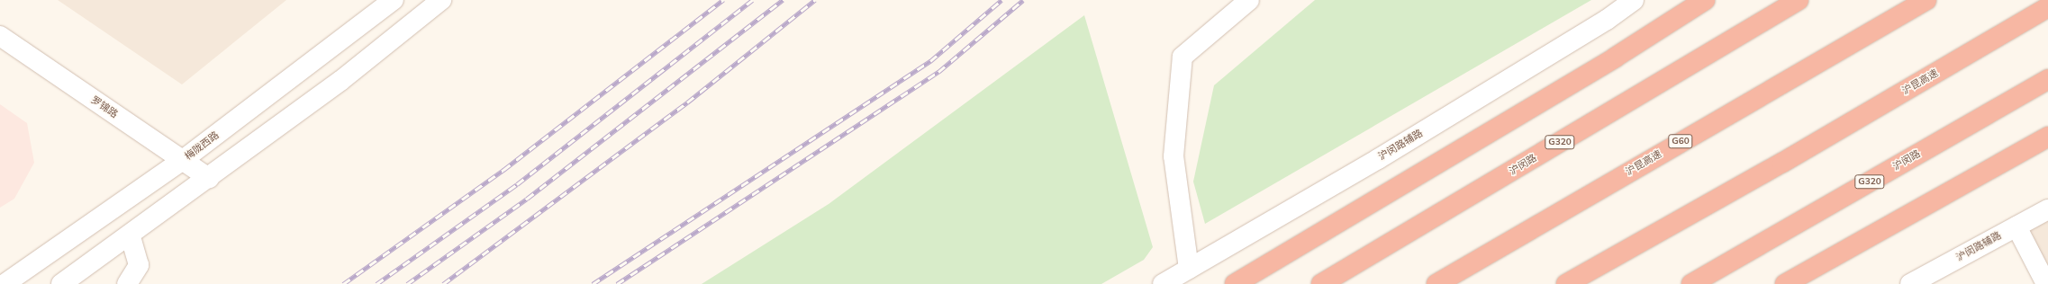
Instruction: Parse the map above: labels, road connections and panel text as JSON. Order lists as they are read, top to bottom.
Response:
{
  "streets": {
    "highway": [
      "沪昆高速",
      "G60",
      "G320",
      "沪闵路"
    ],
    "street": ["罗锦路", "沪闵路辅路", "梅陇西路"]
  },
  "crossings": [
    ["罗锦路", "梅陇西路"]
  ]
}
